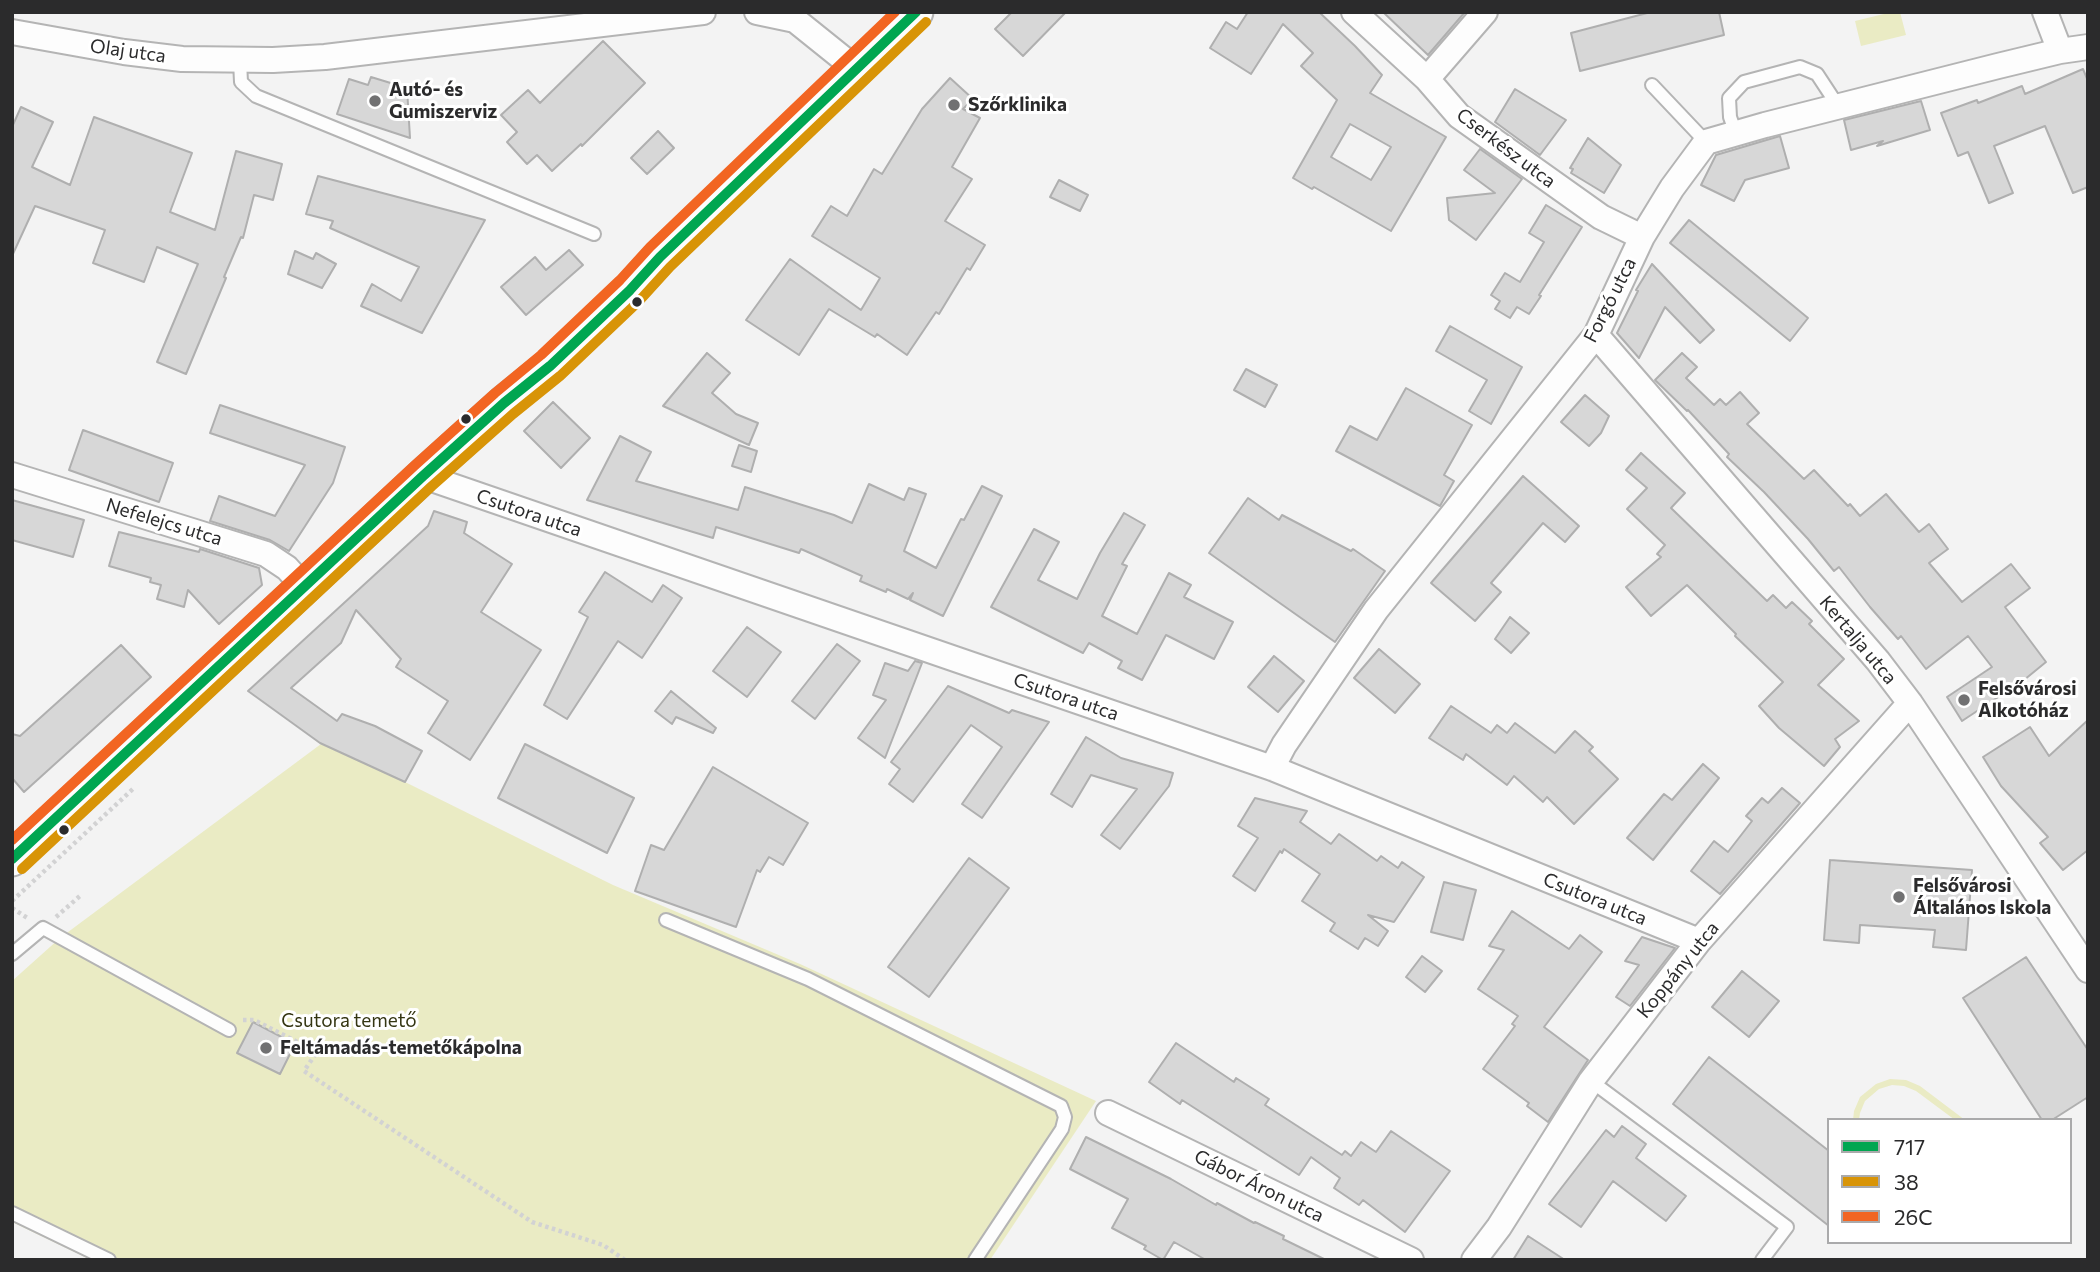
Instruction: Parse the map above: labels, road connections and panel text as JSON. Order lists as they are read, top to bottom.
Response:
{
  "streets": {
    "street": [
      "Olaj utca",
      "Cserkész utca",
      "Forgó utca",
      "Csutora utca",
      "Nefelejcs utca",
      "Kertalja utca",
      "Koppány utca",
      "Gábor Áron utca"
    ]
  },
  "crossings": [
    ["Cserkész utca", "Forgó utca"],
    ["Forgó utca", "Csutora utca"],
    ["Forgó utca", "Kertalja utca"],
    ["Csutora utca", "Koppány utca"],
    ["Kertalja utca", "Koppány utca"]
  ],
  "parks": ["Csutora temető"],
  "places": [
    "Autó- és Gumiszerviz",
    "Szőrklinika",
    "Felsővárosi Alkotóház",
    "Felsővárosi Általános Iskola",
    "Feltámadás-temetőkápolna"
  ],
  "lines": ["transit line 717", "transit line 26C", "transit line 38"],
  "legend": ["717", "38", "26C"]
}
